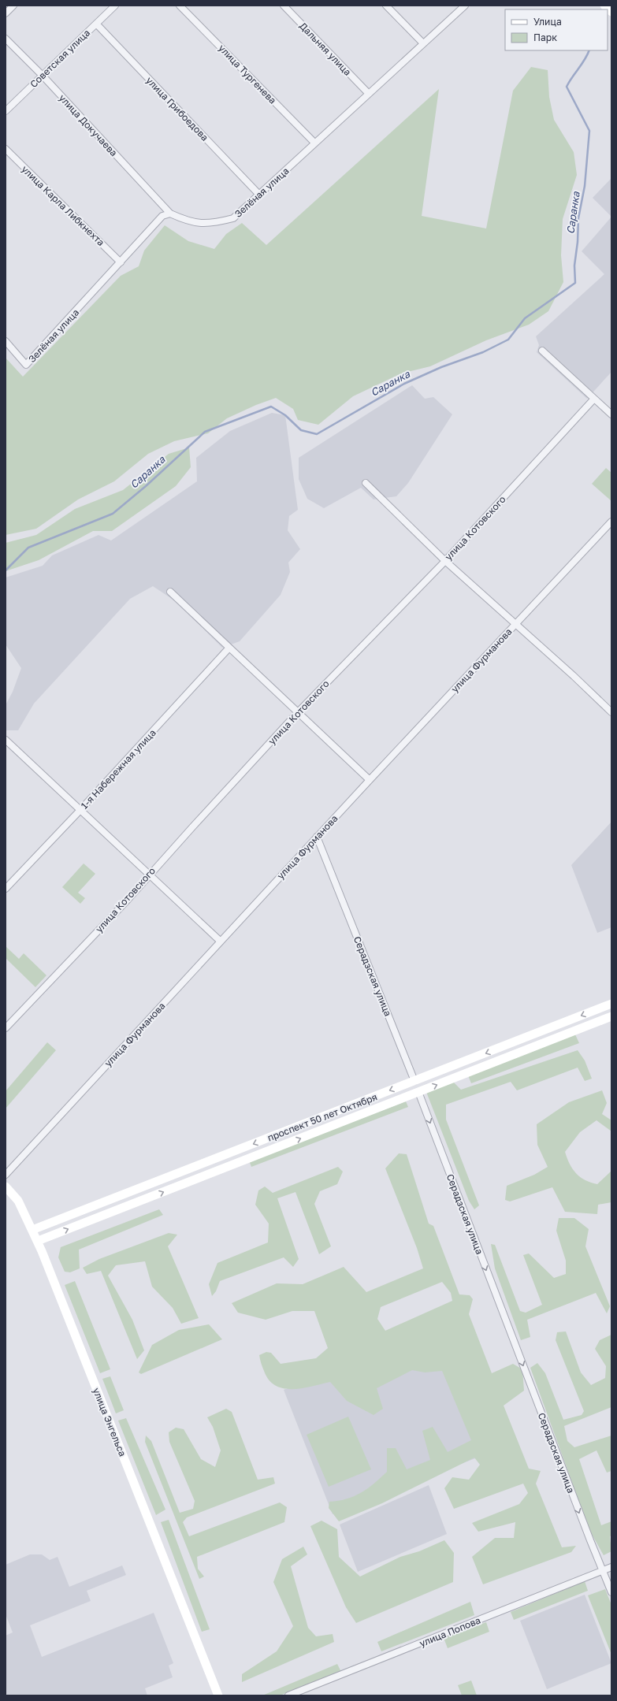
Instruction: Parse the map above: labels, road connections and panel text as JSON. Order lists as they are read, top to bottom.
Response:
{
  "streets": {
    "main road": ["Серадзская улица", "проспект 50 лет Октября", "улица Энгельса"],
    "street": [
      "Дальняя улица",
      "Советская улица",
      "улица Тургенева",
      "улица Грибоедова",
      "улица Докучаева",
      "Зелёная улица",
      "улица Карла Либкнехта",
      "улица Котовского",
      "улица Фурманова",
      "1-я Набережная улица",
      "улица Попова"
    ]
  },
  "crossings": [
    ["Дальняя улица", "Зелёная улица"],
    ["Советская улица", "улица Грибоедова"],
    ["Советская улица", "улица Докучаева"],
    ["улица Тургенева", "Зелёная улица"],
    ["улица Грибоедова", "Зелёная улица"],
    ["улица Докучаева", "Зелёная улица"],
    ["Зелёная улица", "улица Карла Либкнехта"],
    ["улица Фурманова", "Серадзская улица"],
    ["Серадзская улица", "проспект 50 лет Октября"],
    ["Серадзская улица", "улица Попова"],
    ["проспект 50 лет Октября", "улица Энгельса"]
  ],
  "one_way": ["Серадзская улица"],
  "water": ["Саранка"],
  "legend": ["Улица", "Парк"]
}
